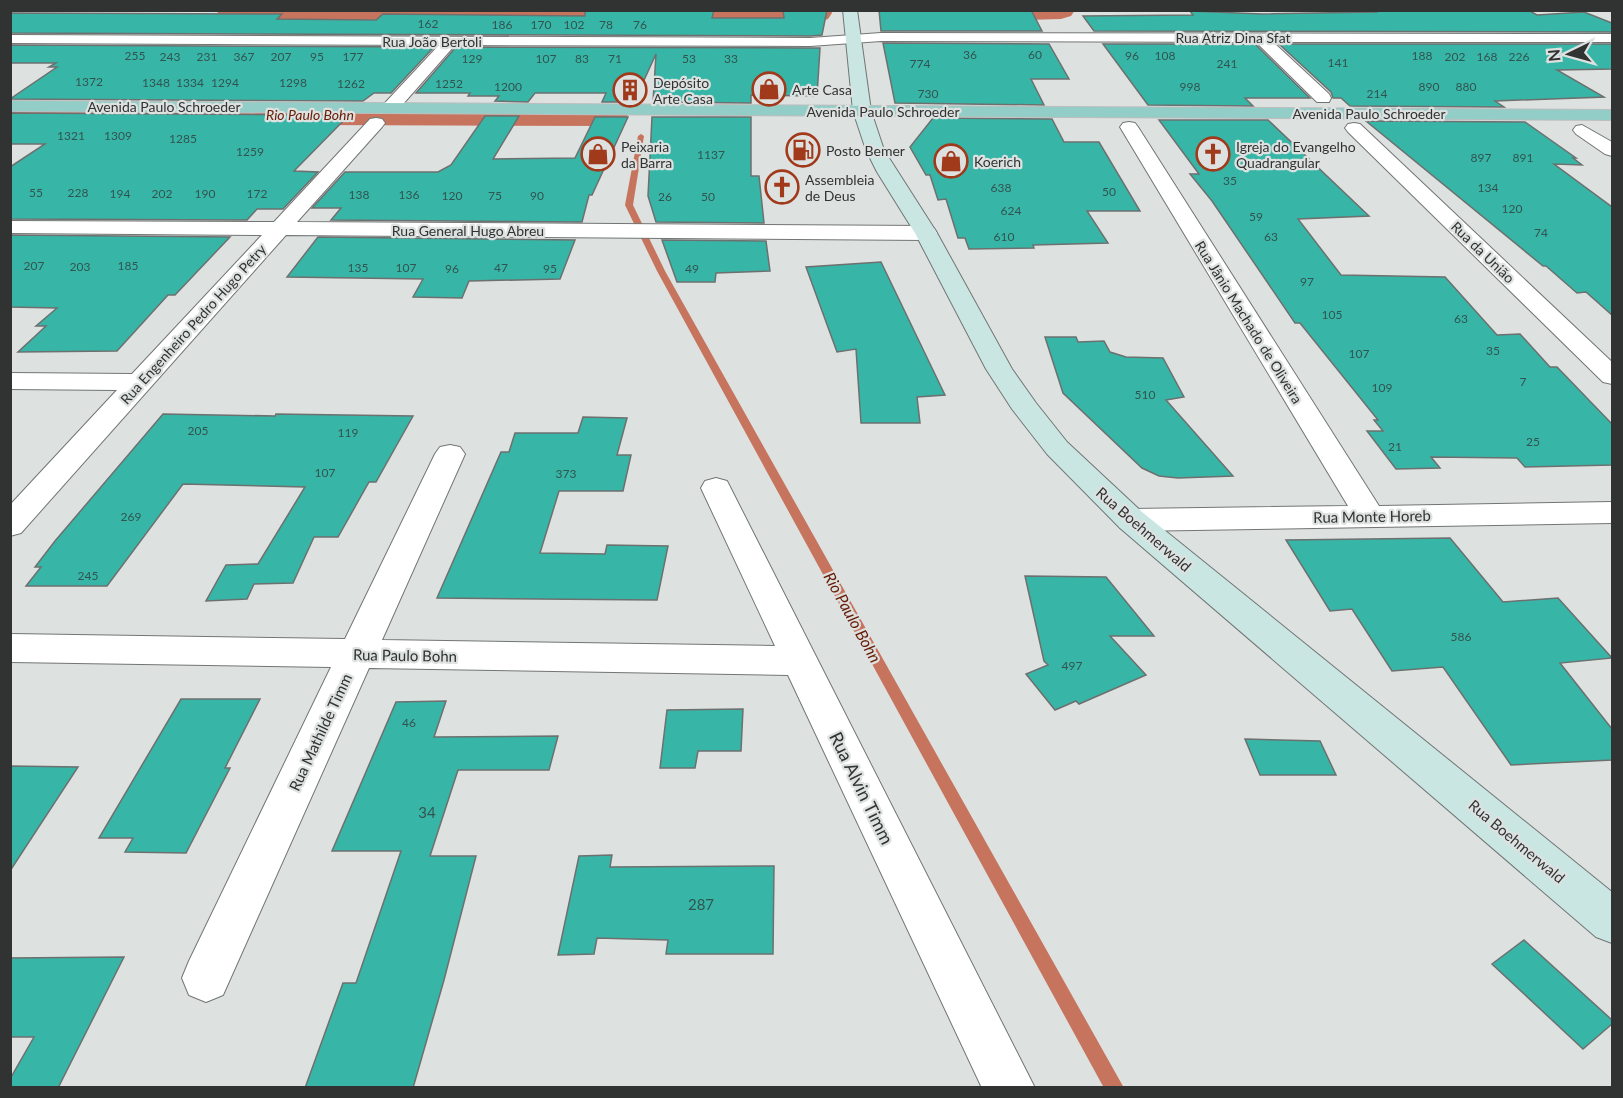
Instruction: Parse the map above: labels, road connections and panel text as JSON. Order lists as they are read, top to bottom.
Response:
{
  "streets": {
    "main road": ["Avenida Paulo Schroeder", "Rua Boehmerwald"],
    "street": [
      "Rua Atriz Dina Sfat",
      "Rua João Bertoli",
      "Rua General Hugo Abreu",
      "Rua da União",
      "Rua Jânio Machado de Oliveira",
      "Rua Engenheiro Pedro Hugo Petry",
      "Rua Monte Horeb",
      "Rua Paulo Bohn",
      "Rua Mathilde Timm",
      "Rua Alvin Timm"
    ]
  },
  "crossings": [
    ["Rua Atriz Dina Sfat", "Rua João Bertoli"],
    ["Rua Atriz Dina Sfat", "Rua Boehmerwald"],
    ["Rua João Bertoli", "Rua Engenheiro Pedro Hugo Petry"],
    ["Rua João Bertoli", "Rua Boehmerwald"],
    ["Avenida Paulo Schroeder", "Rua da União"],
    ["Avenida Paulo Schroeder", "Rua Jânio Machado de Oliveira"],
    ["Avenida Paulo Schroeder", "Rua Engenheiro Pedro Hugo Petry"],
    ["Avenida Paulo Schroeder", "Rua Boehmerwald"],
    ["Rua General Hugo Abreu", "Rua Engenheiro Pedro Hugo Petry"],
    ["Rua General Hugo Abreu", "Rua Boehmerwald"],
    ["Rua Jânio Machado de Oliveira", "Rua Monte Horeb"],
    ["Rua Monte Horeb", "Rua Boehmerwald"],
    ["Rua Paulo Bohn", "Rua Mathilde Timm"],
    ["Rua Paulo Bohn", "Rua Alvin Timm"]
  ],
  "water": ["Rio Paulo Bohn"],
  "places": {
    "shop": ["Arte Casa", "Peixaria da Barra", "Koerich"],
    "building": ["Depósito Arte Casa"],
    "fuel station": ["Posto Bemer"],
    "church": ["Igreja do Evangelho Quadrangular", "Assembleia de Deus"]
  },
  "house_numbers": [
    "162",
    "186",
    "170",
    "102",
    "78",
    "76",
    "36",
    "60",
    "255",
    "96",
    "108",
    "188",
    "243",
    "231",
    "367",
    "207",
    "95",
    "177",
    "202",
    "168",
    "226",
    "129",
    "107",
    "83",
    "71",
    "53",
    "33",
    "141",
    "774",
    "241",
    "1372",
    "1348",
    "1334",
    "1294",
    "1298",
    "1262",
    "1252",
    "1200",
    "998",
    "890",
    "880",
    "730",
    "214",
    "1321",
    "1309",
    "1285",
    "1259",
    "1137",
    "897",
    "891",
    "35",
    "638",
    "134",
    "50",
    "55",
    "228",
    "194",
    "202",
    "190",
    "172",
    "138",
    "136",
    "120",
    "75",
    "90",
    "26",
    "50",
    "120",
    "624",
    "59",
    "74",
    "610",
    "63",
    "207",
    "185",
    "203",
    "135",
    "107",
    "47",
    "96",
    "95",
    "49",
    "97",
    "105",
    "63",
    "35",
    "107",
    "7",
    "109",
    "510",
    "205",
    "119",
    "25",
    "21",
    "107",
    "373",
    "269",
    "245",
    "586",
    "497",
    "46",
    "34",
    "287"
  ],
  "north": "left"
}
